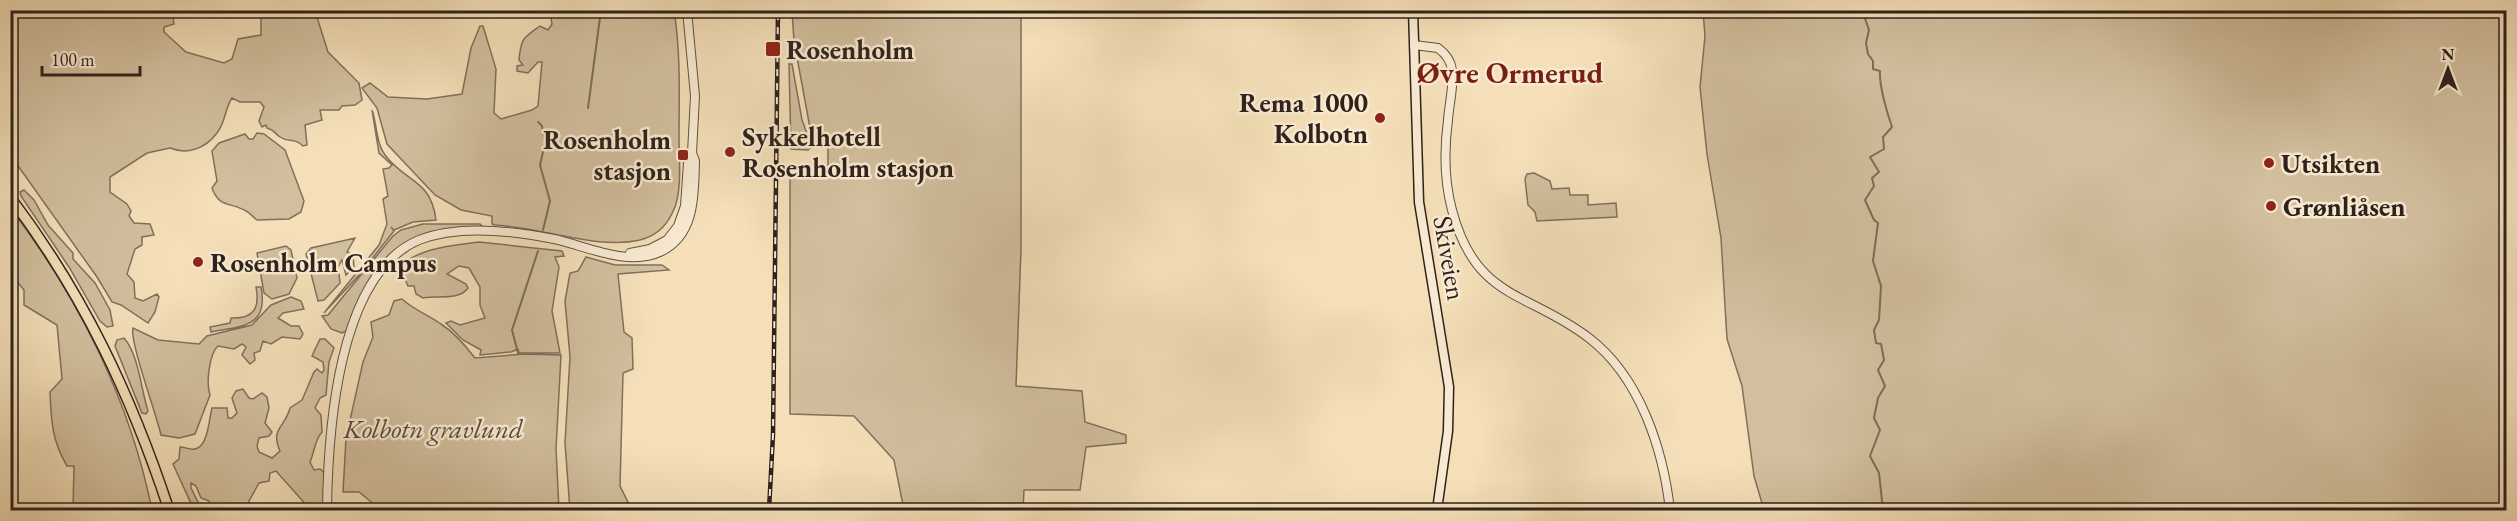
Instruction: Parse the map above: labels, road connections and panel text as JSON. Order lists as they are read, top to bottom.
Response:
{
  "streets": {
    "main road": ["Skiveien"]
  },
  "districts": ["Øvre Ormerud"],
  "parks": ["Kolbotn gravlund"],
  "places": {
    "transit": ["Rosenholm", "Rosenholm stasjon"],
    "other": [
      "Rema 1000 Kolbotn",
      "Sykkelhotell Rosenholm stasjon",
      "Utsikten",
      "Grønliåsen",
      "Rosenholm Campus"
    ]
  },
  "scale_bar": "100 m",
  "north": "top"
}
